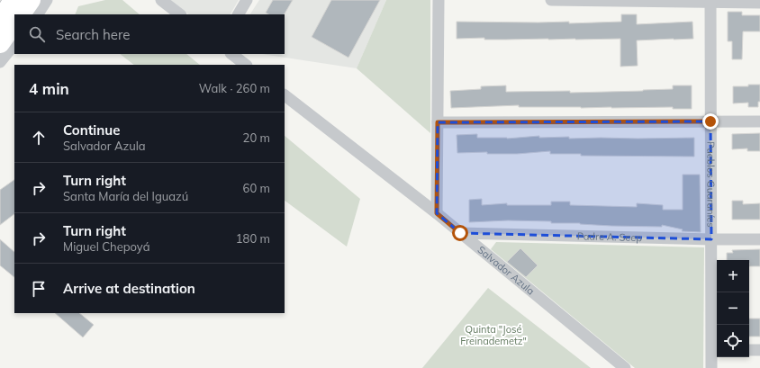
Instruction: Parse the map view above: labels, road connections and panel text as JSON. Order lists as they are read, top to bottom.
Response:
{
  "streets": {
    "street": ["Pueblos Guaraníes", "Padre A. Seep", "Salvador Azula"]
  },
  "crossings": [
    ["Pueblos Guaraníes", "Padre A. Seep"],
    ["Padre A. Seep", "Salvador Azula"]
  ],
  "parks": ["Quinta \"José Freinademetz\""],
  "page": {
    "search": "Search here",
    "heading": ["4 min", "Walk · 260 m"],
    "list": [
      ["Continue", "Salvador Azula", "20 m"],
      ["Turn right", "Santa María del Iguazú", "60 m"],
      ["Turn right", "Miguel Chepoyá", "180 m"],
      "Arrive at destination"
    ],
    "map_buttons": ["+", "−"]
  }
}
